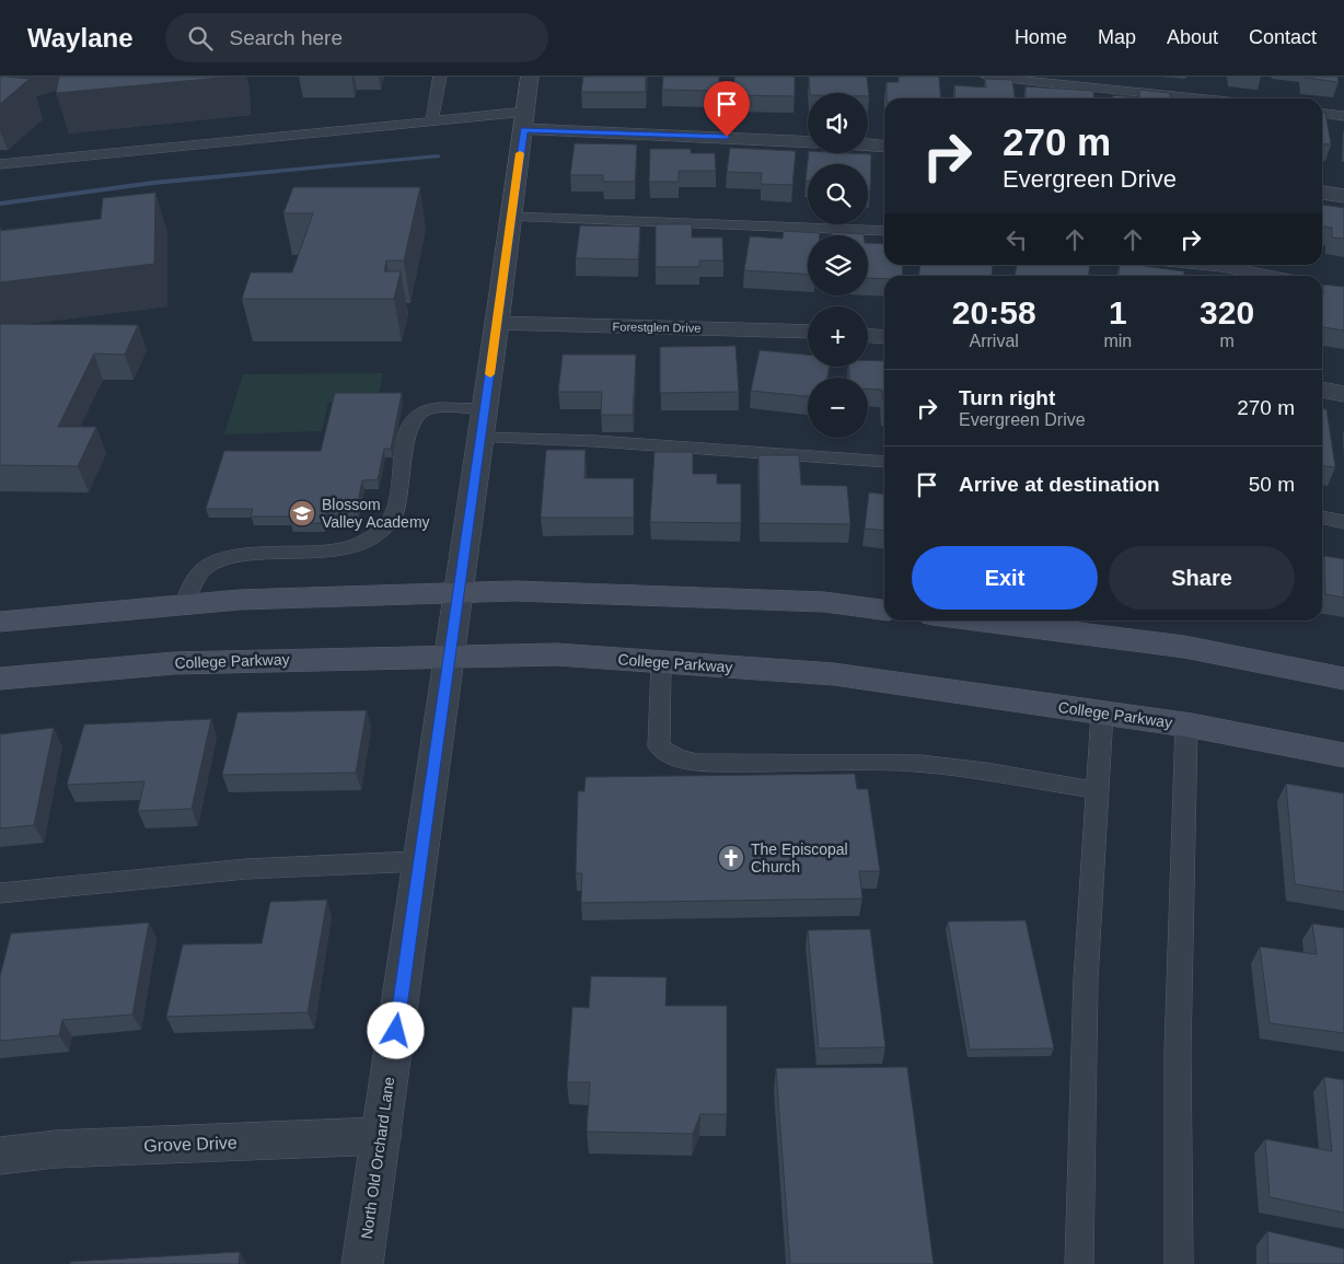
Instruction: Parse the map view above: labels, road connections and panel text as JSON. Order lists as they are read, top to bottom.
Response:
{
  "streets": {
    "main road": ["College Parkway"],
    "street": ["Forestglen Drive", "Grove Drive", "North Old Orchard Lane"]
  },
  "crossings": [
    ["Forestglen Drive", "North Old Orchard Lane"],
    ["College Parkway", "North Old Orchard Lane"],
    ["Grove Drive", "North Old Orchard Lane"]
  ],
  "places": {
    "school or university": ["Blossom Valley Academy"],
    "church": ["The Episcopal Church"]
  },
  "page": {
    "header": "Waylane",
    "search": "Search here",
    "nav": [
      "Home",
      "Map",
      "About",
      "Contact"
    ],
    "map_buttons": ["+", "−"],
    "turn": ["270 m", "Evergreen Drive"],
    "eta": [
      "20:58",
      "Arrival",
      "1",
      "min",
      "320",
      "m"
    ],
    "list": [
      {
        "name": "Turn right",
        "note": "Evergreen Drive",
        "value": "270 m"
      },
      {
        "name": "Arrive at destination",
        "value": "50 m"
      }
    ],
    "buttons": ["Exit", "Share"]
  }
}
